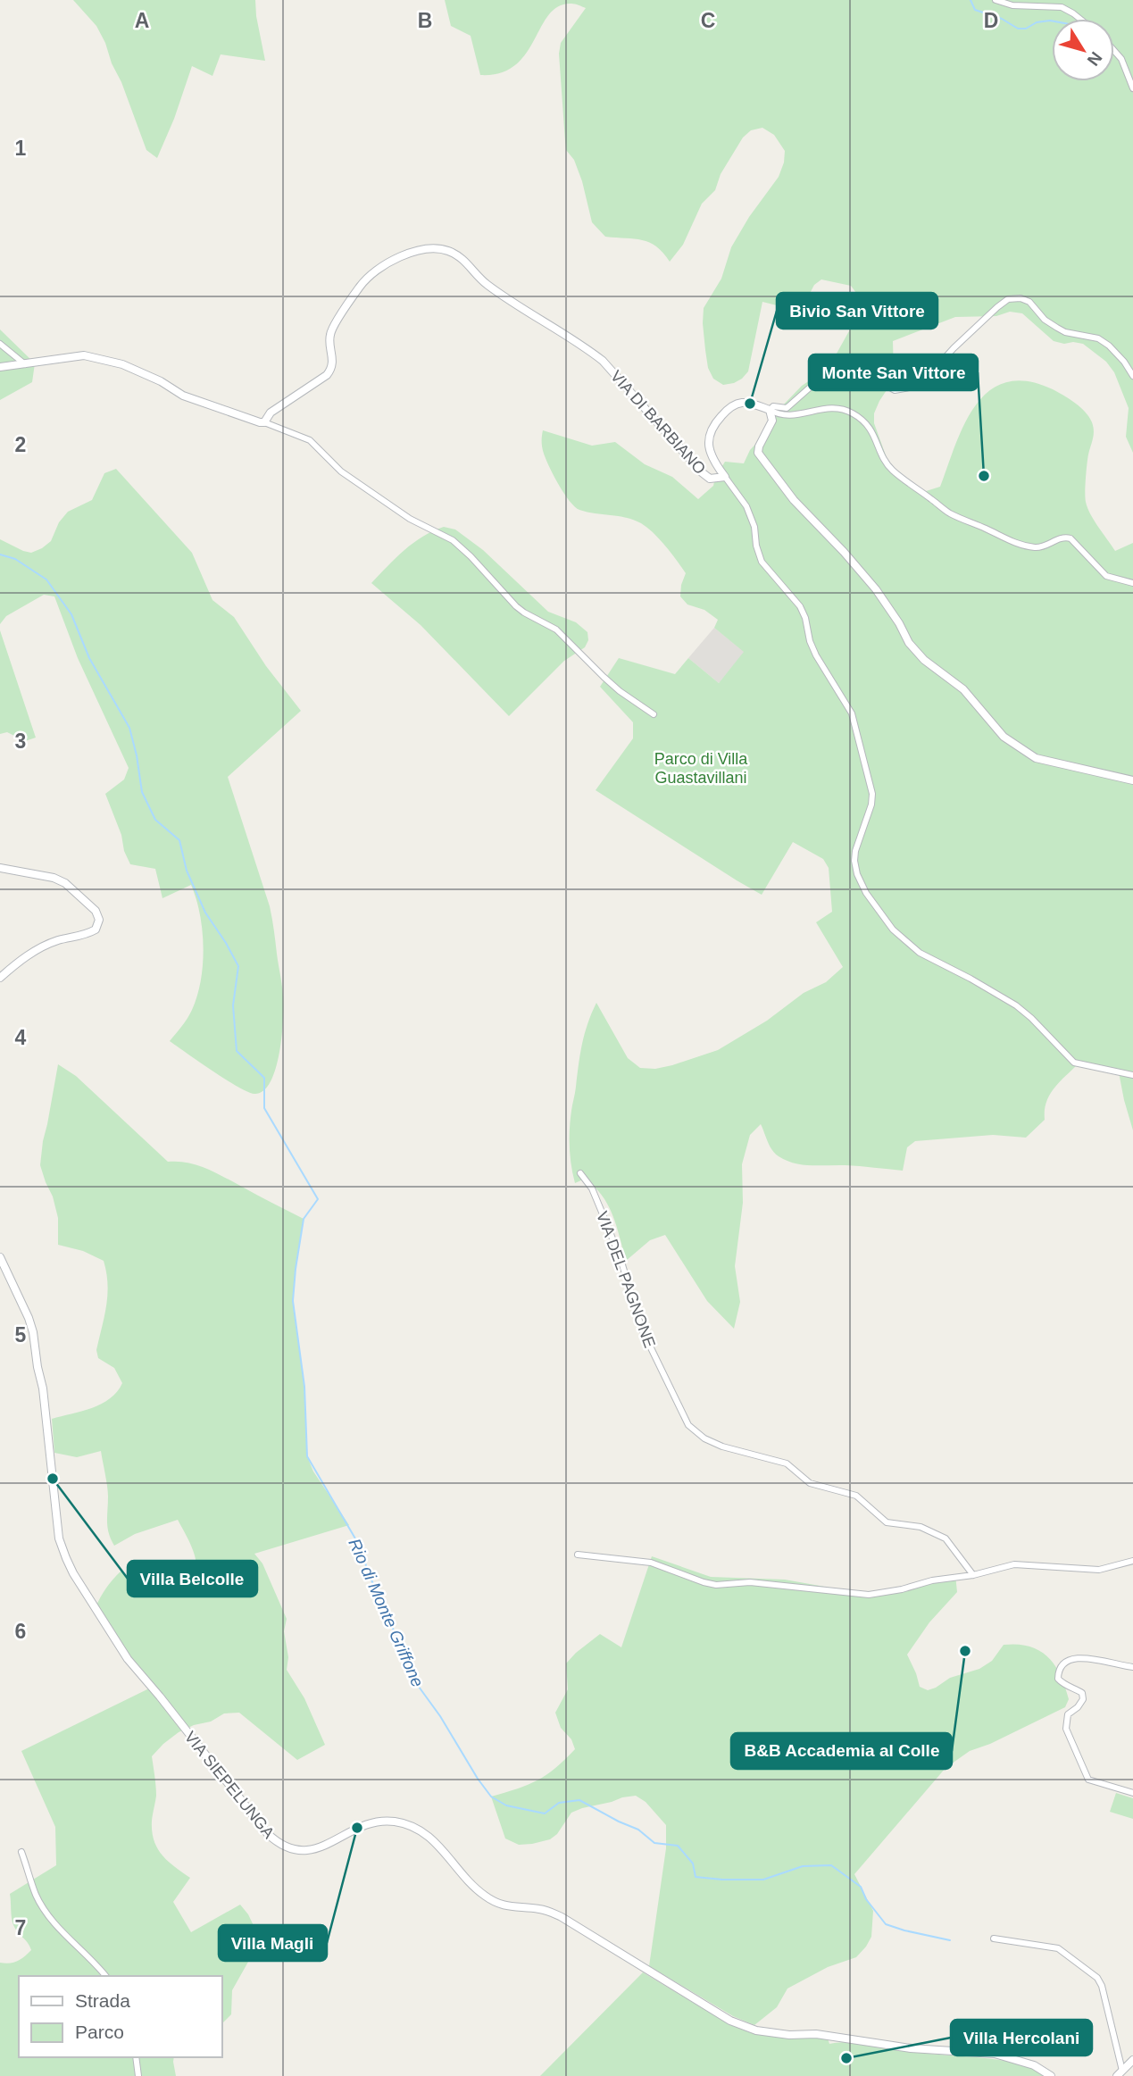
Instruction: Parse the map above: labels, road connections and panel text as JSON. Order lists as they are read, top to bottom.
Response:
{
  "streets": {
    "street": ["VIA DI BARBIANO", "VIA DEL PAGNONE", "VIA SIEPELUNGA"]
  },
  "water": ["Rio di Monte Griffone"],
  "parks": ["Parco di Villa Guastavillani"],
  "places": [
    "Bivio San Vittore",
    "Monte San Vittore",
    "Villa Belcolle",
    "B&B Accademia al Colle",
    "Villa Magli",
    "Villa Hercolani"
  ],
  "legend": ["Strada", "Parco"],
  "north": "bottom right",
  "grid": {
    "columns": [
      "A",
      "B",
      "C",
      "D"
    ],
    "rows": [
      "1",
      "2",
      "3",
      "4",
      "5",
      "6",
      "7"
    ]
  }
}
